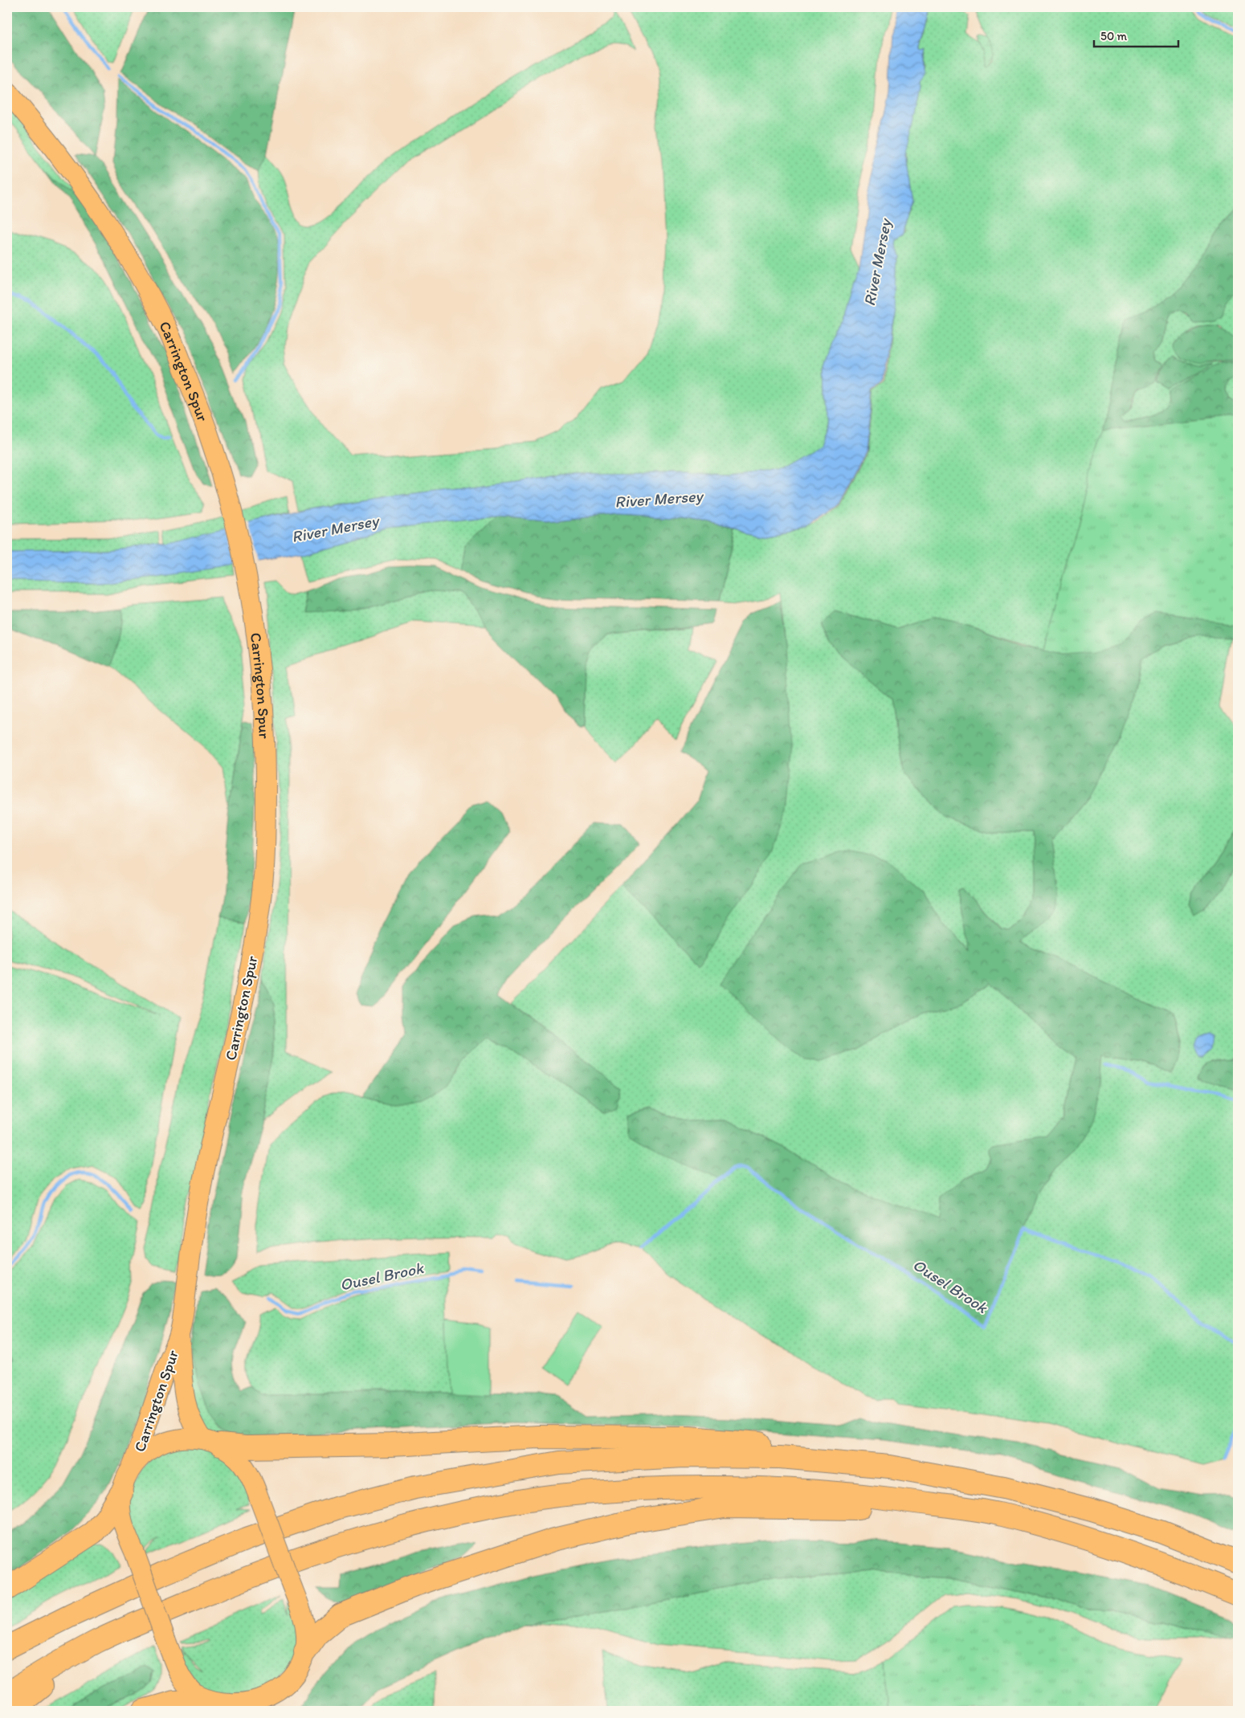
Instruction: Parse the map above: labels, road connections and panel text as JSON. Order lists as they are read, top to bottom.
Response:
{
  "streets": {
    "main road": ["Carrington Spur"]
  },
  "water": ["River Mersey", "Ousel Brook"],
  "scale_bar": "50 m"
}
